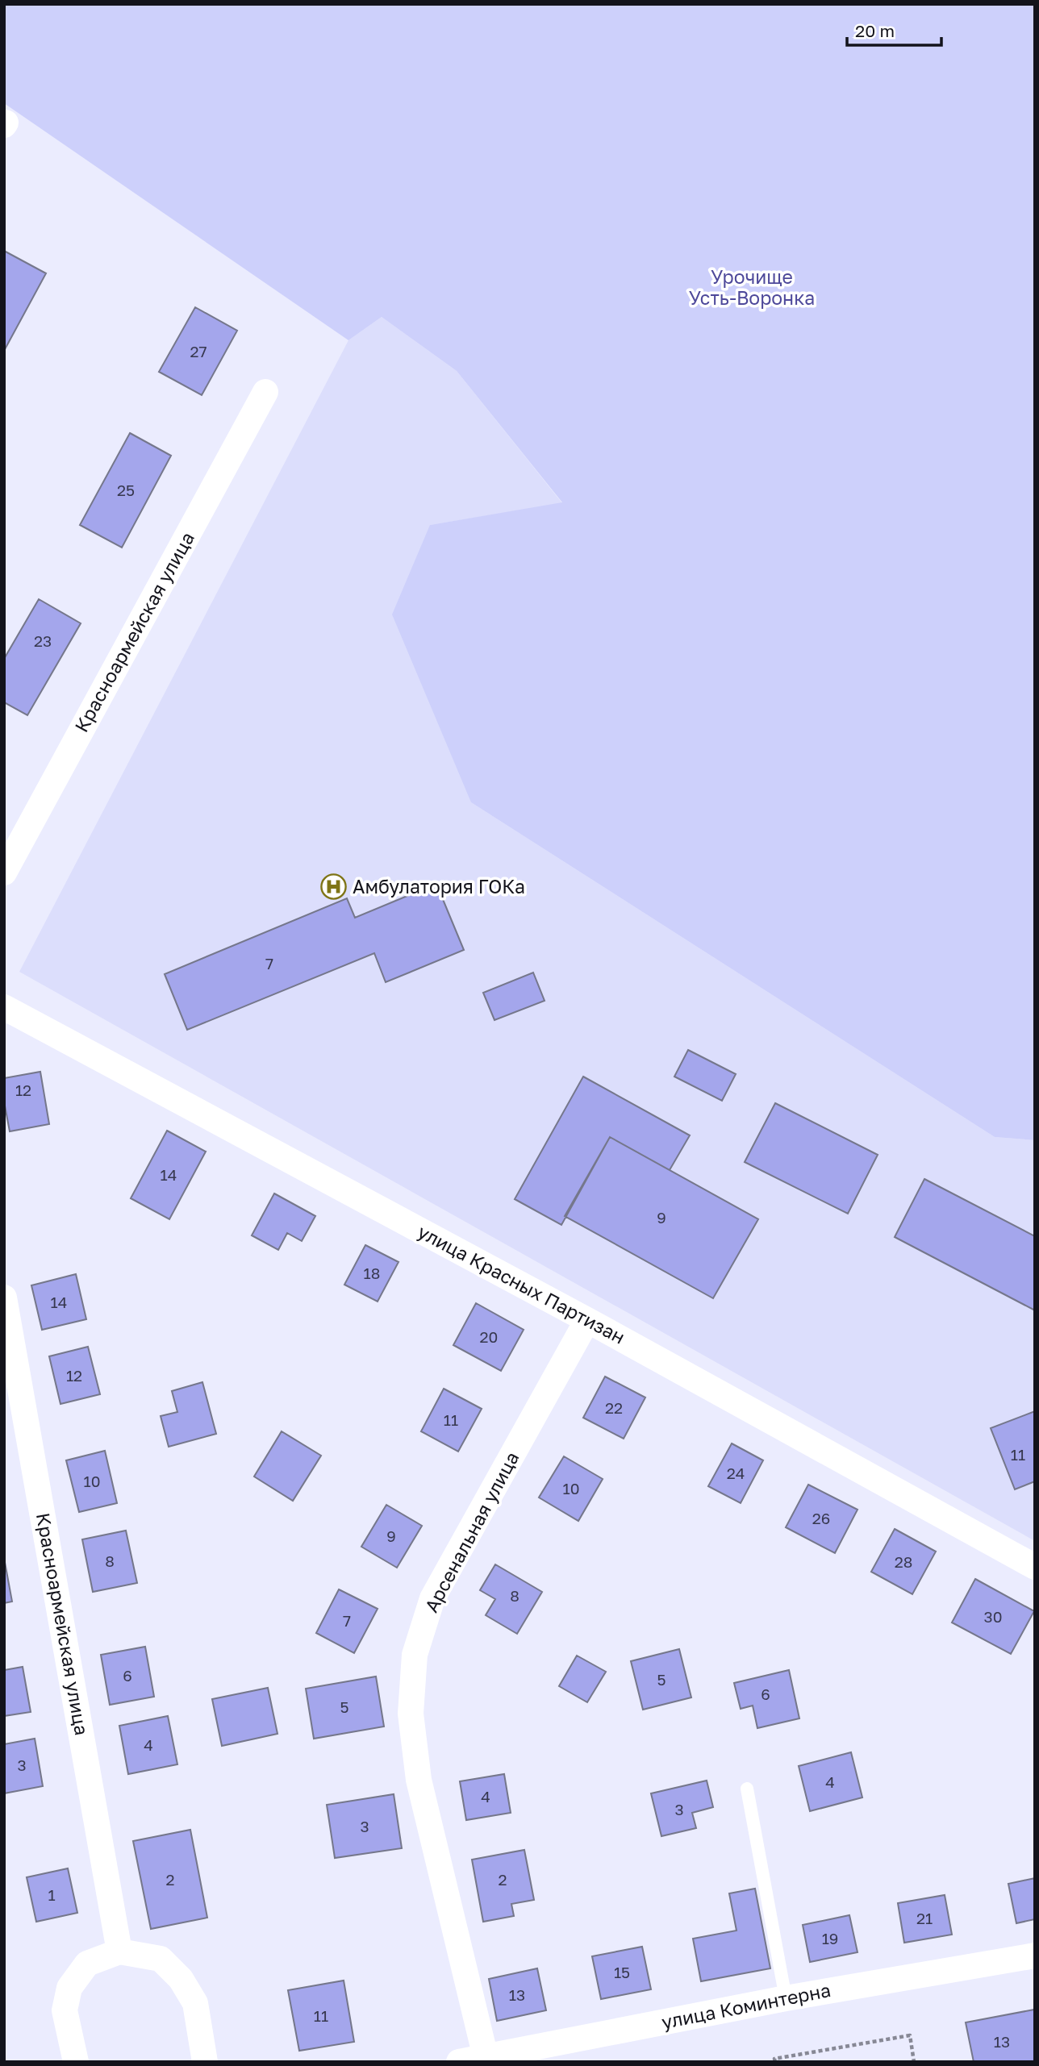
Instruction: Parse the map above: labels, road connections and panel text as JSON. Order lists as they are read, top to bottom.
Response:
{
  "streets": {
    "street": [
      "Красноармейская улица",
      "улица Красных Партизан",
      "Арсенальная улица",
      "улица Коминтерна"
    ]
  },
  "crossings": [
    ["улица Красных Партизан", "Арсенальная улица"],
    ["Арсенальная улица", "улица Коминтерна"]
  ],
  "parks": ["Урочище Усть-Воронка"],
  "places": {
    "hospital": ["Амбулатория ГОКа"]
  },
  "house_numbers": [
    "27",
    "25",
    "23",
    "7",
    "12",
    "14",
    "9",
    "18",
    "14",
    "20",
    "12",
    "22",
    "11",
    "11",
    "24",
    "10",
    "10",
    "26",
    "9",
    "8",
    "28",
    "8",
    "30",
    "7",
    "6",
    "5",
    "6",
    "5",
    "4",
    "3",
    "4",
    "4",
    "3",
    "3",
    "2",
    "2",
    "1",
    "21",
    "19",
    "15",
    "13",
    "11",
    "13"
  ],
  "scale_bar": "20 m"
}
